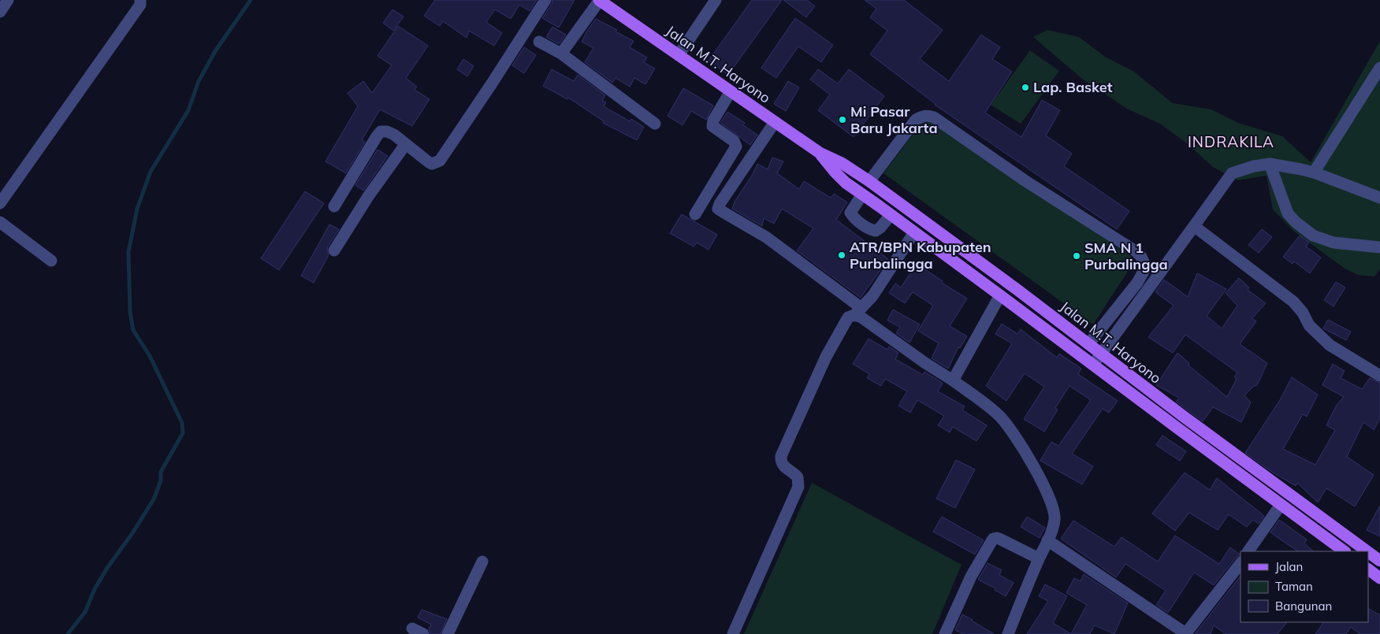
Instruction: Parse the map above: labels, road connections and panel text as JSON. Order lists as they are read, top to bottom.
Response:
{
  "streets": {
    "main road": ["Jalan M.T. Haryono"]
  },
  "districts": ["INDRAKILA"],
  "places": [
    "Lap. Basket",
    "Mi Pasar Baru Jakarta",
    "ATR/BPN Kabupaten Purbalingga",
    "SMA N 1 Purbalingga"
  ],
  "legend": ["Jalan", "Taman", "Bangunan"]
}
